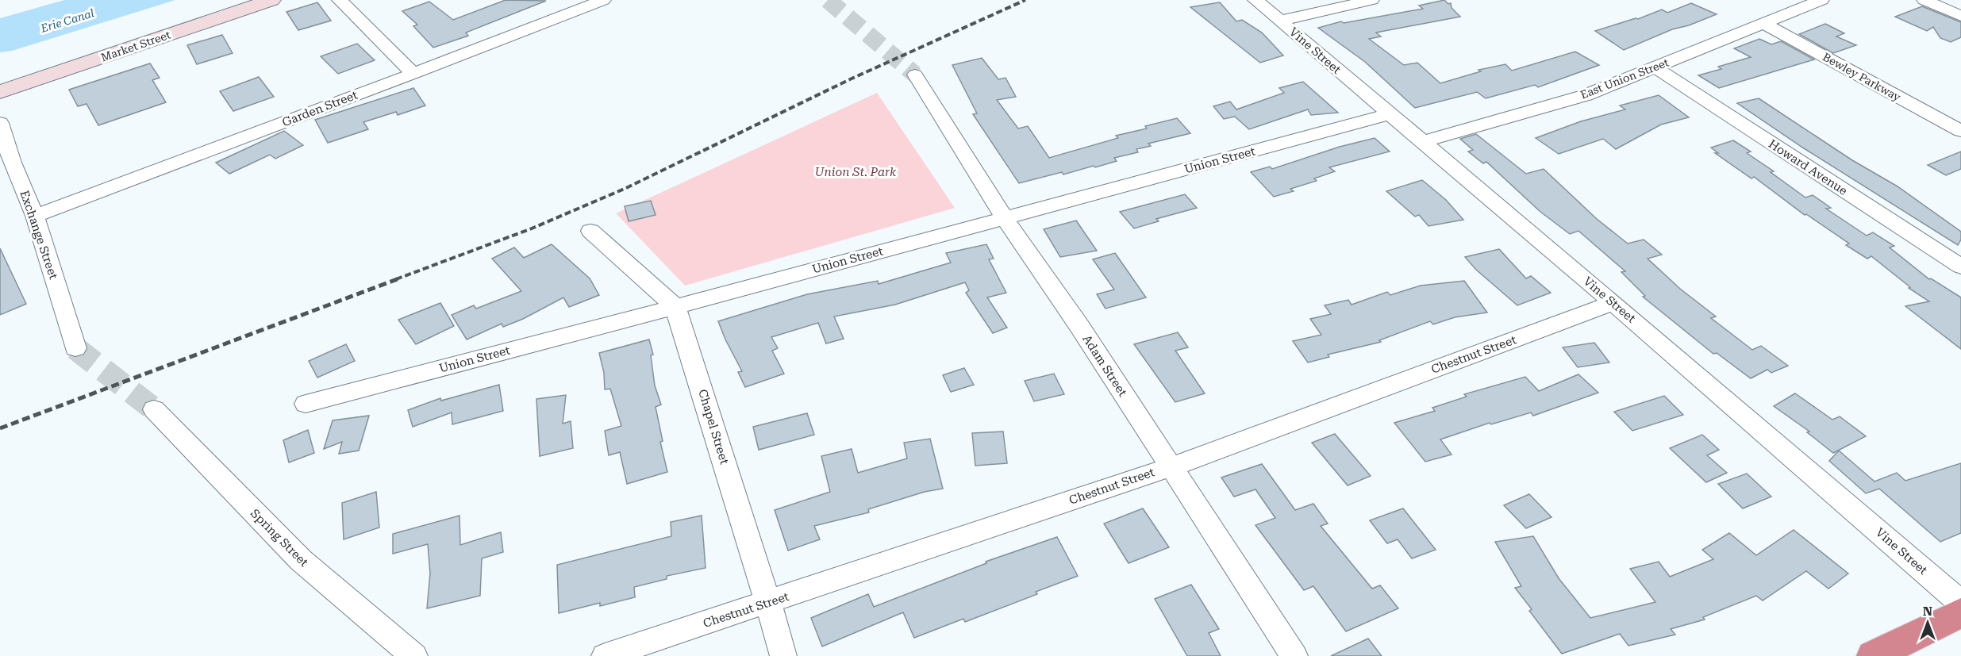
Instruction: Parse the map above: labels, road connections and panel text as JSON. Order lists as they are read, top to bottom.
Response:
{
  "streets": {
    "street": [
      "Market Street",
      "Vine Street",
      "Bewley Parkway",
      "East Union Street",
      "Garden Street",
      "Union Street",
      "Howard Avenue",
      "Exchange Street",
      "Chestnut Street",
      "Adam Street",
      "Chapel Street",
      "Spring Street"
    ]
  },
  "crossings": [
    ["Vine Street", "East Union Street"],
    ["Vine Street", "Union Street"],
    ["Vine Street", "Chestnut Street"],
    ["Bewley Parkway", "East Union Street"],
    ["East Union Street", "Howard Avenue"],
    ["Garden Street", "Exchange Street"],
    ["Union Street", "Adam Street"],
    ["Union Street", "Chapel Street"],
    ["Chestnut Street", "Adam Street"],
    ["Chestnut Street", "Chapel Street"]
  ],
  "water": ["Erie Canal"],
  "parks": ["Union St. Park"],
  "north": "top"
}
